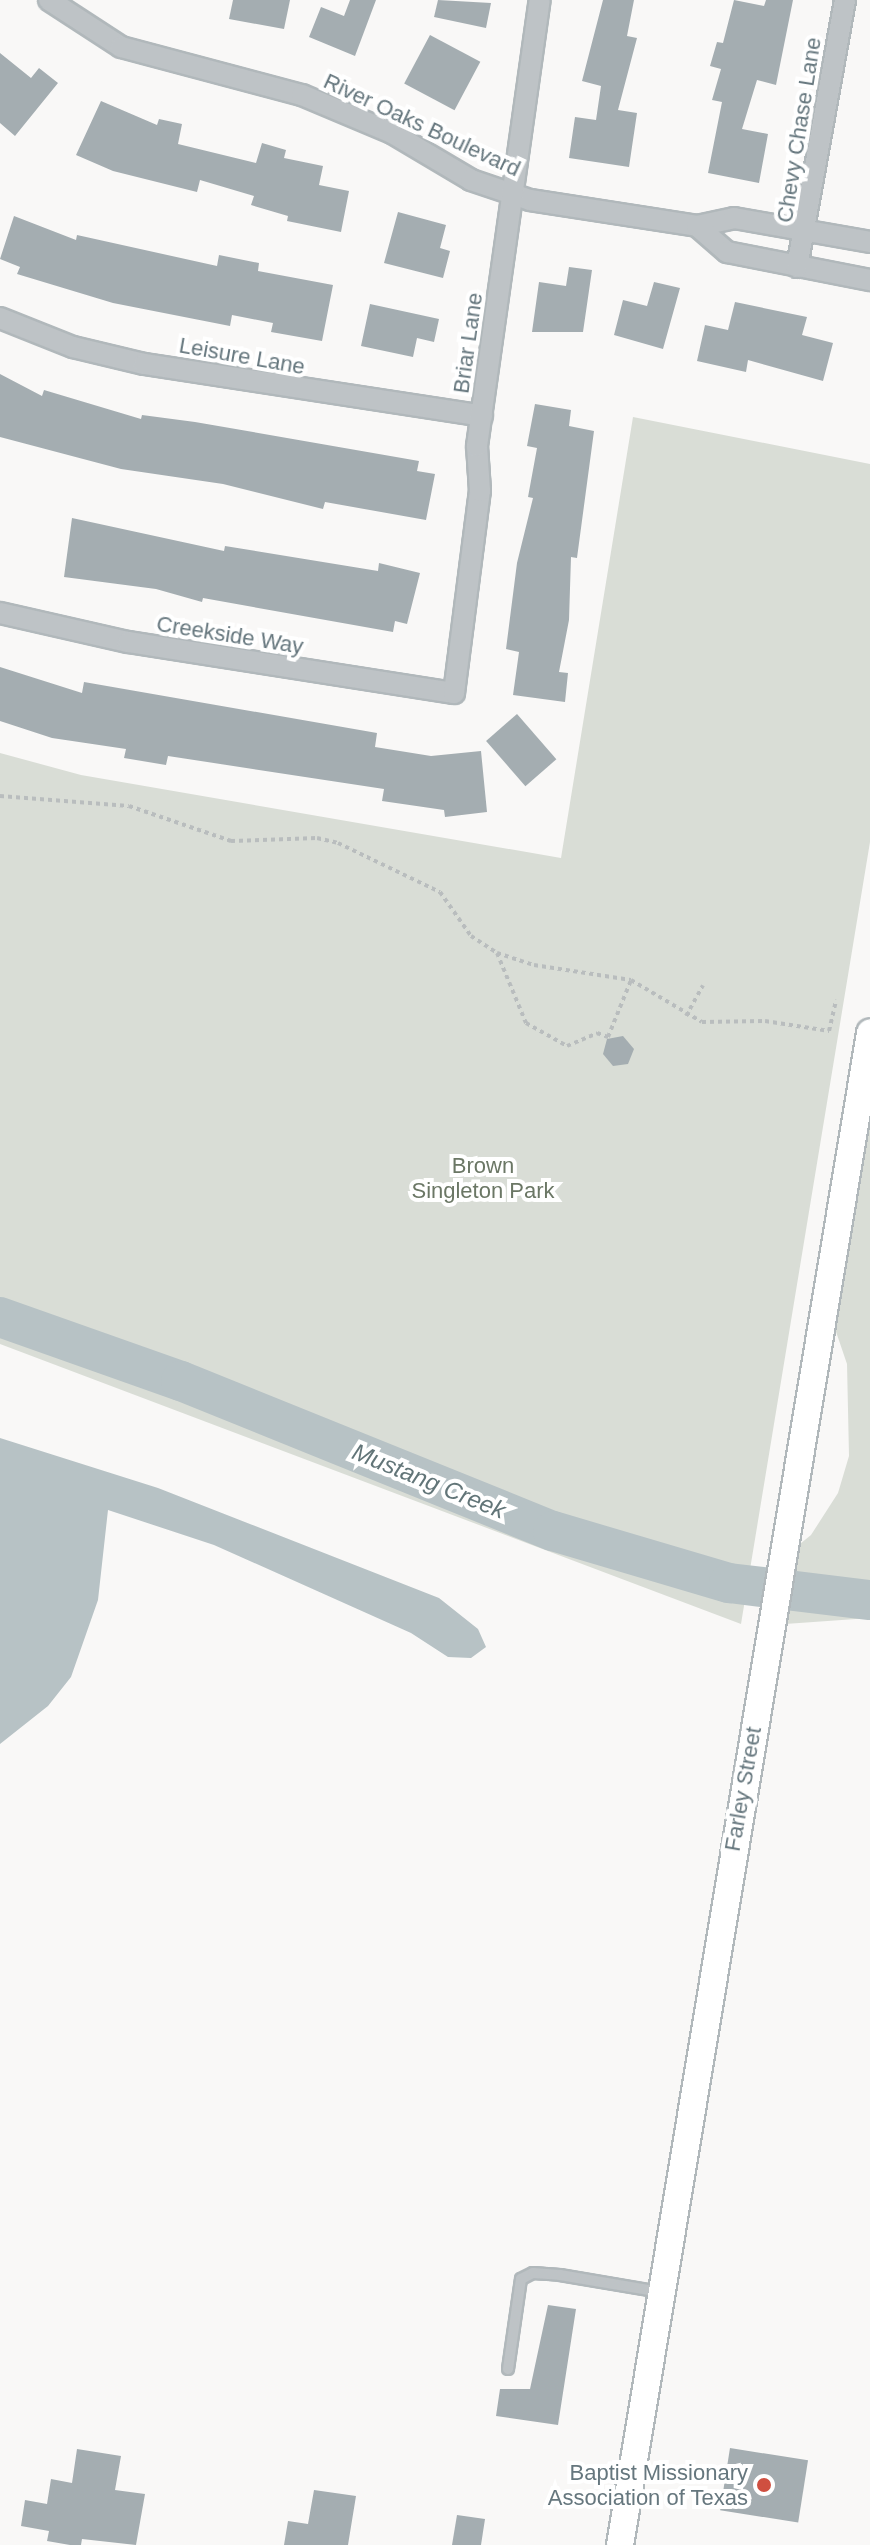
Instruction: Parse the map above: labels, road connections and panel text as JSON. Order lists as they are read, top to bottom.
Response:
{
  "streets": {
    "street": [
      "River Oaks Boulevard",
      "Chevy Chase Lane",
      "Briar Lane",
      "Leisure Lane",
      "Creekside Way",
      "Farley Street"
    ]
  },
  "crossings": [
    ["River Oaks Boulevard", "Chevy Chase Lane"],
    ["River Oaks Boulevard", "Briar Lane"],
    ["Briar Lane", "Leisure Lane"],
    ["Briar Lane", "Creekside Way"]
  ],
  "water": ["Mustang Creek"],
  "parks": ["Brown Singleton Park"],
  "places": ["Baptist Missionary Association of Texas"]
}
